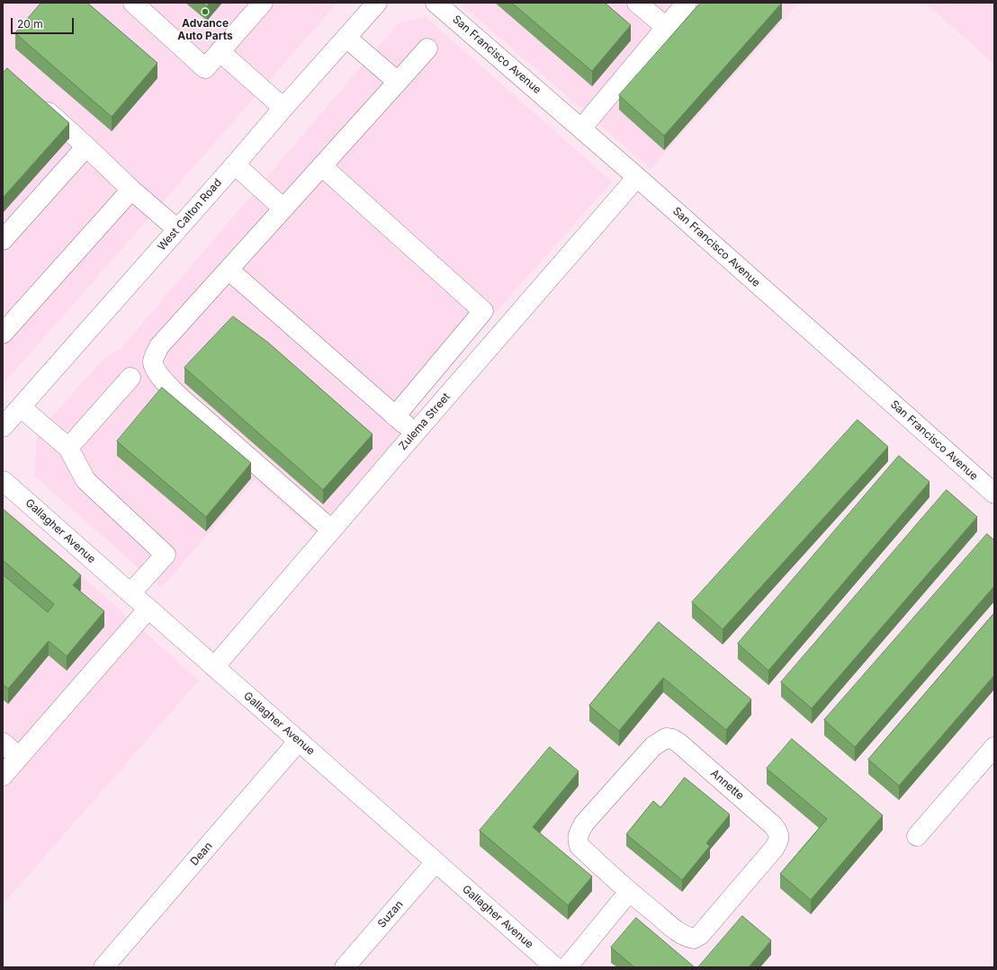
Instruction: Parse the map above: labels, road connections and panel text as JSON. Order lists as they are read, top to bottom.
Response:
{
  "streets": {
    "street": [
      "San Francisco Avenue",
      "West Calton Road",
      "Zulema Street",
      "Gallagher Avenue",
      "Annette",
      "Dean",
      "Suzan"
    ]
  },
  "crossings": [
    ["San Francisco Avenue", "Zulema Street"],
    ["Zulema Street", "Gallagher Avenue"],
    ["Gallagher Avenue", "Dean"],
    ["Gallagher Avenue", "Suzan"]
  ],
  "places": ["Advance Auto Parts"],
  "scale_bar": "20 m"
}
